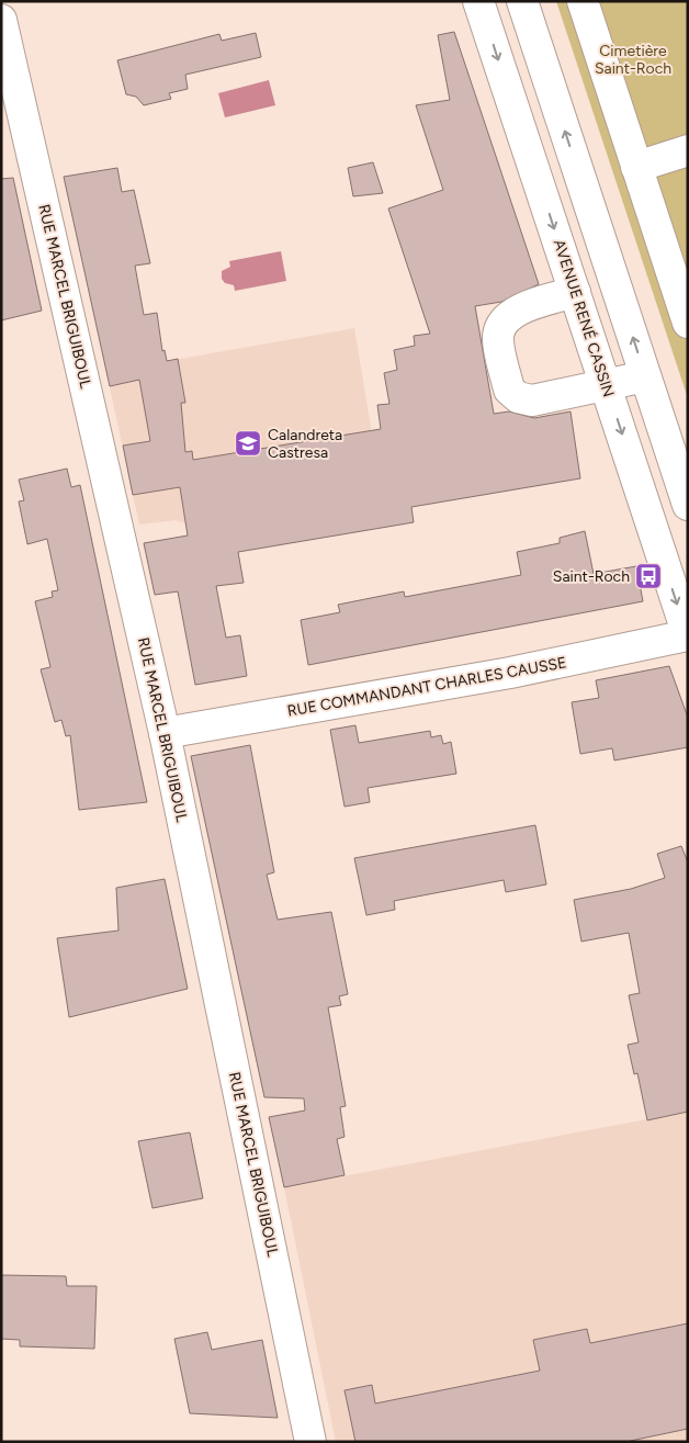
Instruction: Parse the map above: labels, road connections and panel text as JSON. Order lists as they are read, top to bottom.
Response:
{
  "streets": {
    "street": ["RUE MARCEL BRIGUIBOUL", "AVENUE RENÉ CASSIN", "RUE COMMANDANT CHARLES CAUSSE"]
  },
  "crossings": [
    ["RUE MARCEL BRIGUIBOUL", "RUE COMMANDANT CHARLES CAUSSE"],
    ["AVENUE RENÉ CASSIN", "RUE COMMANDANT CHARLES CAUSSE"]
  ],
  "parks": ["Cimetière Saint-Roch"],
  "places": {
    "school or university": ["Calandreta Castresa"],
    "bus stop": ["Saint-Roch"]
  }
}
